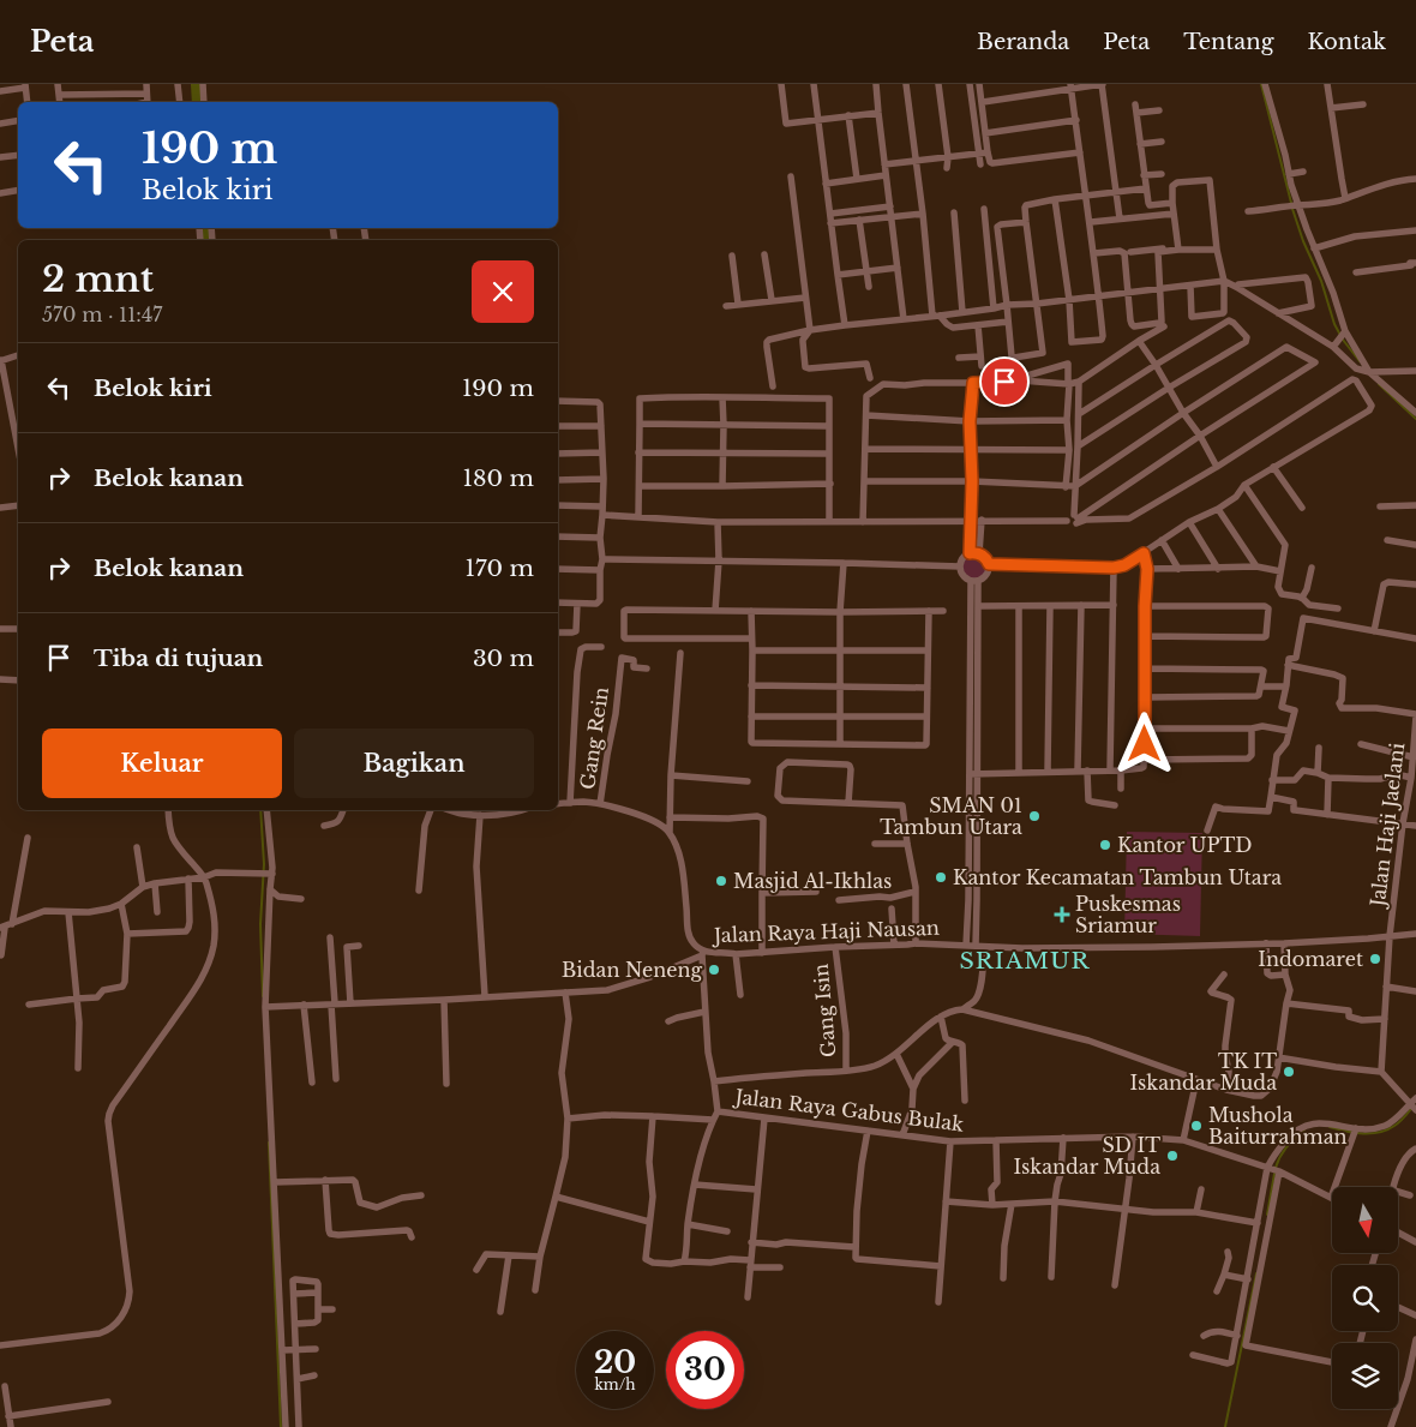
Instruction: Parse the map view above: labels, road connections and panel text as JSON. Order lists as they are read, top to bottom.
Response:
{
  "streets": {
    "street": [
      "Gang Rein",
      "Jalan Haji Jaelani",
      "Jalan Raya Haji Nausan",
      "Gang Isin",
      "Jalan Raya Gabus Bulak"
    ]
  },
  "crossings": [
    ["Jalan Haji Jaelani", "Jalan Raya Haji Nausan"],
    ["Jalan Raya Haji Nausan", "Gang Isin"],
    ["Jalan Raya Haji Nausan", "Jalan Raya Gabus Bulak"]
  ],
  "districts": ["SRIAMUR"],
  "places": {
    "other": [
      "SMAN 01 Tambun Utara",
      "Kantor UPTD",
      "Kantor Kecamatan Tambun Utara",
      "Masjid Al-Ikhlas",
      "Indomaret",
      "Bidan Neneng",
      "TK IT Iskandar Muda",
      "Mushola Baiturrahman",
      "SD IT Iskandar Muda"
    ],
    "health": ["Puskesmas Sriamur"]
  },
  "north": "bottom",
  "page": {
    "header": "Peta",
    "nav": [
      "Beranda",
      "Peta",
      "Tentang",
      "Kontak"
    ],
    "turn": ["190 m", "Belok kiri"],
    "heading": ["2 mnt", "570 m · 11:47"],
    "list": [
      {
        "name": "Belok kiri",
        "value": "190 m"
      },
      {
        "name": "Belok kanan",
        "value": "180 m"
      },
      {
        "name": "Belok kanan",
        "value": "170 m"
      },
      {
        "name": "Tiba di tujuan",
        "value": "30 m"
      }
    ],
    "buttons": ["Keluar", "Bagikan"],
    "speed": "20 km/h",
    "limit": "30"
  }
}
